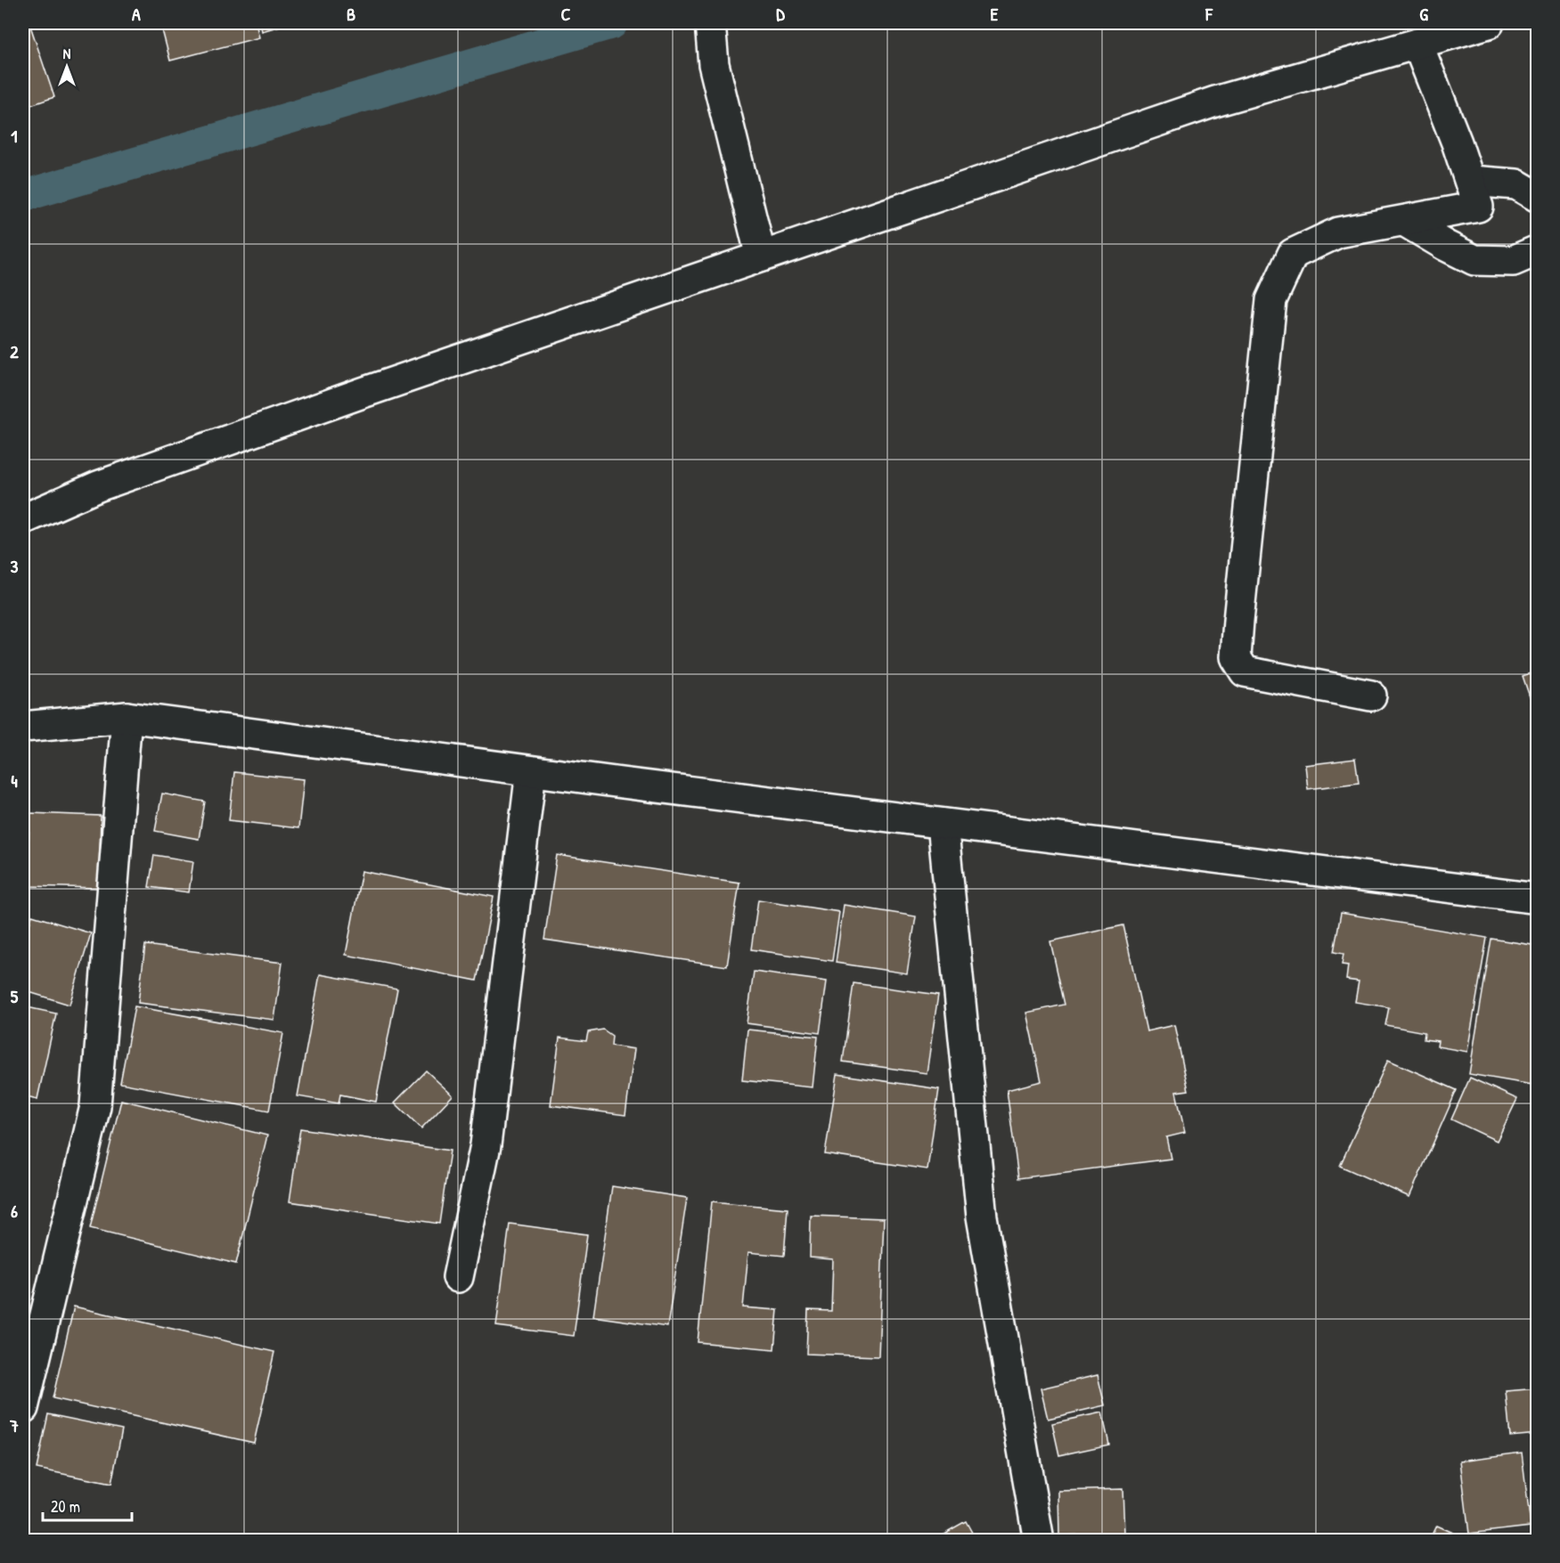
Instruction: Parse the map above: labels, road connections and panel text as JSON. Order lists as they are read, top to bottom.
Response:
{
  "scale_bar": "20 m",
  "north": "top",
  "grid": {
    "columns": [
      "A",
      "B",
      "C",
      "D",
      "E",
      "F",
      "G"
    ],
    "rows": [
      "1",
      "2",
      "3",
      "4",
      "5",
      "6",
      "7"
    ]
  }
}
